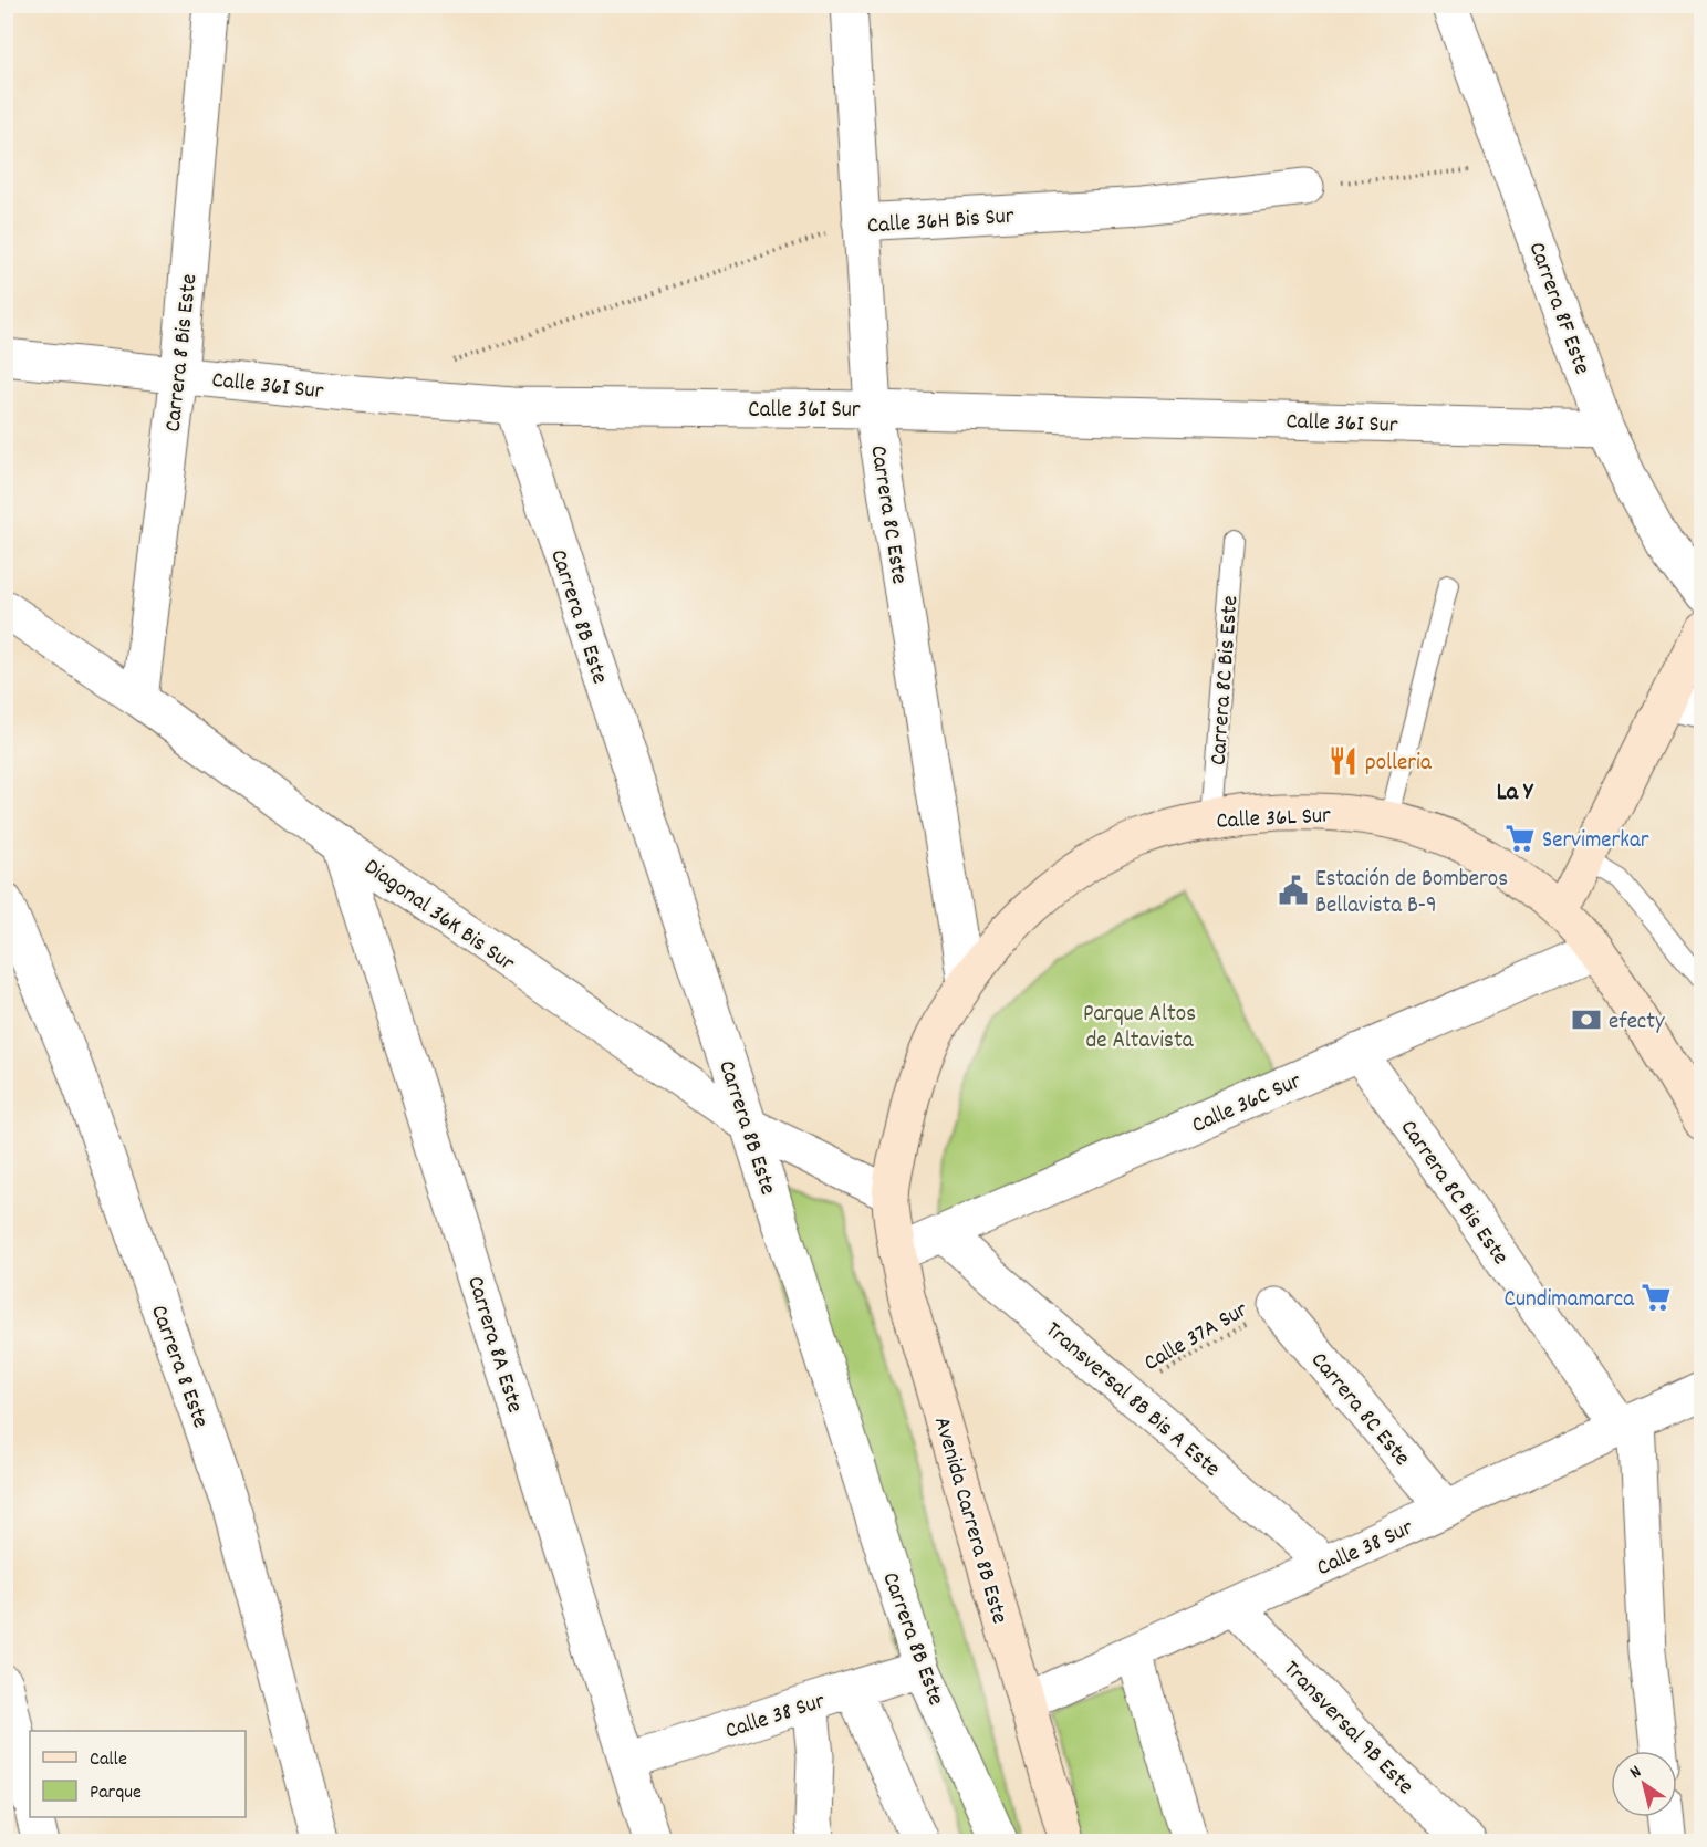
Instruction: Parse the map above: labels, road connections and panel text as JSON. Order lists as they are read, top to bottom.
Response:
{
  "streets": {
    "main road": ["Calle 36L Sur", "Avenida Carrera 8B Este"],
    "street": [
      "Calle 36H Bis Sur",
      "Carrera 8F Este",
      "Carrera 8 Bis Este",
      "Calle 36I Sur",
      "Carrera 8C Este",
      "Carrera 8B Este",
      "Carrera 8C Bis Este",
      "Diagonal 36K Bis Sur",
      "Calle 36C Sur",
      "Carrera 8A Este",
      "Carrera 8 Este",
      "Transversal 8B Bis A Este",
      "Calle 38 Sur",
      "Transversal 9B Este"
    ],
    "path": ["Calle 37A Sur"]
  },
  "crossings": [
    ["Calle 36H Bis Sur", "Carrera 8C Este"],
    ["Carrera 8F Este", "Calle 36I Sur"],
    ["Carrera 8 Bis Este", "Calle 36I Sur"],
    ["Carrera 8 Bis Este", "Diagonal 36K Bis Sur"],
    ["Calle 36I Sur", "Carrera 8C Este"],
    ["Calle 36I Sur", "Carrera 8B Este"],
    ["Carrera 8C Este", "Calle 36L Sur"],
    ["Carrera 8C Este", "Calle 37A Sur"],
    ["Carrera 8C Este", "Calle 38 Sur"],
    ["Carrera 8B Este", "Diagonal 36K Bis Sur"],
    ["Carrera 8B Este", "Calle 38 Sur"],
    ["Carrera 8C Bis Este", "Calle 36L Sur"],
    ["Carrera 8C Bis Este", "Calle 36C Sur"],
    ["Carrera 8C Bis Este", "Calle 38 Sur"],
    ["Calle 36L Sur", "Diagonal 36K Bis Sur"],
    ["Calle 36L Sur", "Calle 36C Sur"],
    ["Calle 36L Sur", "Avenida Carrera 8B Este"],
    ["Diagonal 36K Bis Sur", "Carrera 8A Este"],
    ["Diagonal 36K Bis Sur", "Avenida Carrera 8B Este"],
    ["Calle 36C Sur", "Transversal 8B Bis A Este"],
    ["Calle 36C Sur", "Avenida Carrera 8B Este"],
    ["Calle 37A Sur", "Transversal 8B Bis A Este"],
    ["Carrera 8A Este", "Calle 38 Sur"],
    ["Transversal 8B Bis A Este", "Calle 38 Sur"],
    ["Avenida Carrera 8B Este", "Calle 38 Sur"],
    ["Calle 38 Sur", "Transversal 9B Este"]
  ],
  "districts": ["La Y"],
  "parks": ["Parque Altos de Altavista"],
  "places": {
    "restaurant": ["polleria"],
    "supermarket": ["Servimerkar", "Cundimamarca"],
    "public building": ["Estación de Bomberos Bellavista B-9"],
    "bank": ["efecty"]
  },
  "legend": ["Calle", "Parque"],
  "north": "top left"
}
